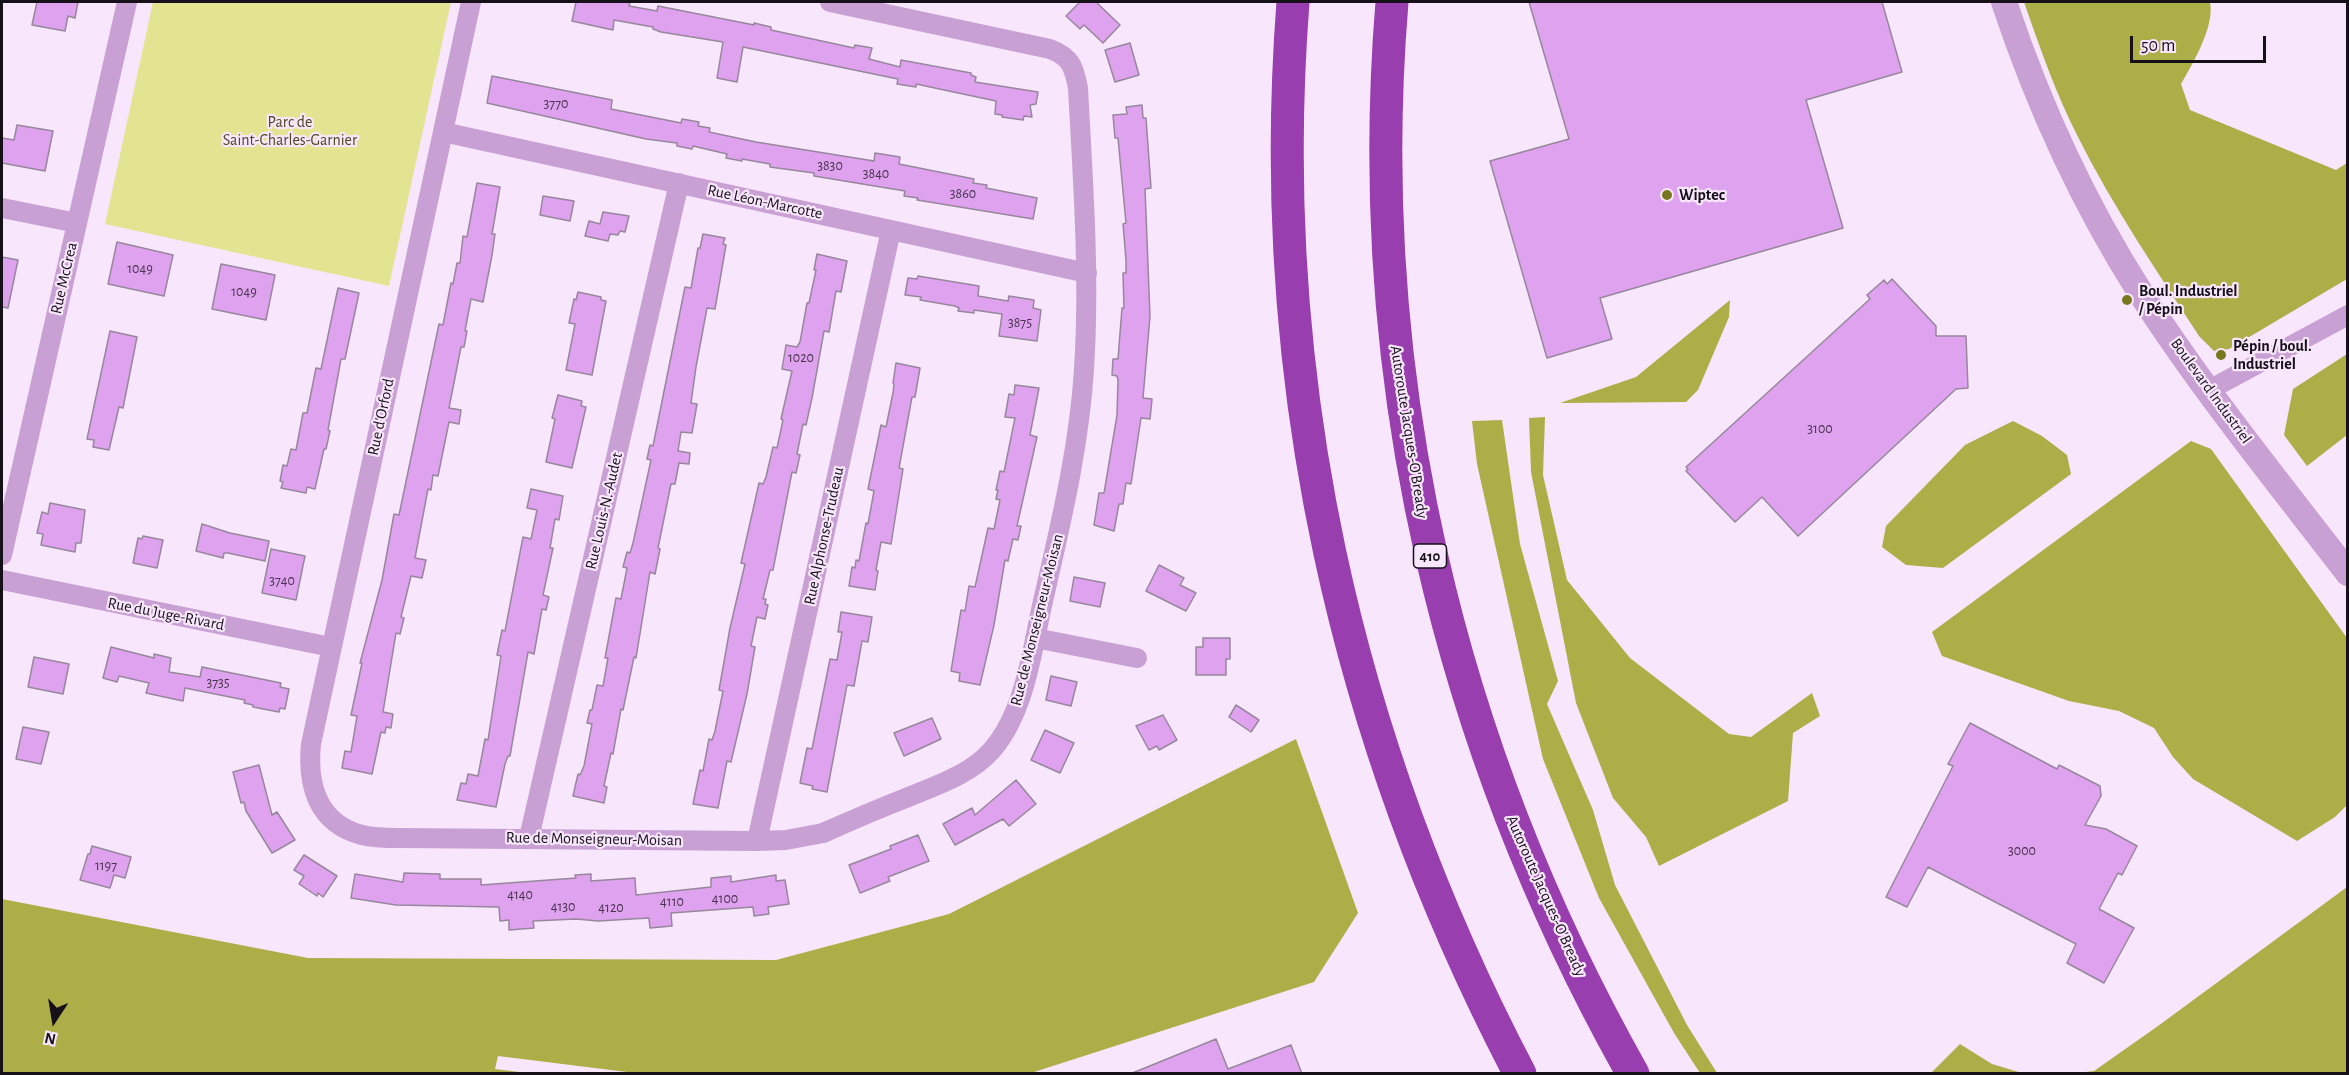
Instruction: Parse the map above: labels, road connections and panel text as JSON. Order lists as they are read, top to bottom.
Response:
{
  "streets": {
    "highway": ["Autoroute Jacques-O'Bready", "410"],
    "street": [
      "Rue Léon-Marcotte",
      "Rue McCrea",
      "Boulevard Industriel",
      "Rue d'Orford",
      "Rue Louis-N.-Audet",
      "Rue Alphonse-Trudeau",
      "Rue du Juge-Rivard",
      "Rue de Monseigneur-Moisan"
    ]
  },
  "crossings": [
    ["Rue Léon-Marcotte", "Rue d'Orford"],
    ["Rue Léon-Marcotte", "Rue Louis-N.-Audet"],
    ["Rue Léon-Marcotte", "Rue Alphonse-Trudeau"],
    ["Rue Léon-Marcotte", "Rue de Monseigneur-Moisan"],
    ["Rue d'Orford", "Rue du Juge-Rivard"],
    ["Rue d'Orford", "Rue de Monseigneur-Moisan"],
    ["Rue Louis-N.-Audet", "Rue de Monseigneur-Moisan"],
    ["Rue Alphonse-Trudeau", "Rue de Monseigneur-Moisan"]
  ],
  "parks": ["Parc de Saint-Charles-Garnier"],
  "places": ["Wiptec", "Boul. Industriel / Pépin", "Pépin / boul. Industriel"],
  "house_numbers": [
    "3770",
    "3830",
    "3840",
    "3860",
    "1049",
    "1049",
    "3875",
    "1020",
    "3100",
    "3740",
    "3735",
    "3000",
    "1197",
    "4140",
    "4100",
    "4110",
    "4130",
    "4120"
  ],
  "scale_bar": "50 m",
  "north": "bottom"
}
